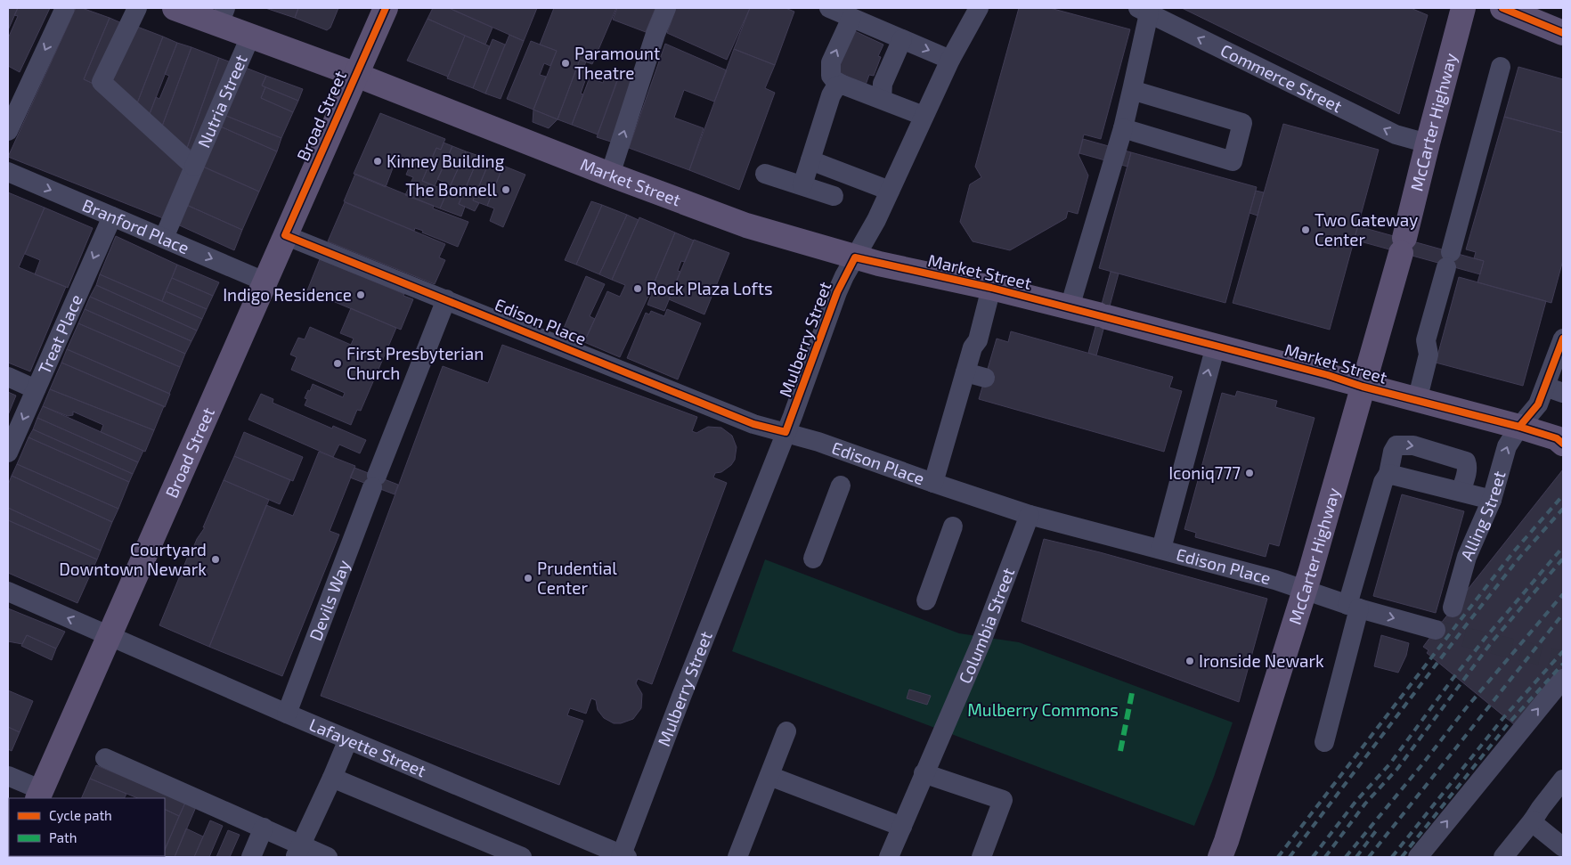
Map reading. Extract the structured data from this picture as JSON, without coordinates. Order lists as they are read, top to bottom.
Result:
{
  "streets": {
    "main road": ["Broad Street", "McCarter Highway", "Market Street"],
    "street": [
      "Commerce Street",
      "Nutria Street",
      "Branford Place",
      "Edison Place",
      "Treat Place",
      "Mulberry Street",
      "Alling Street",
      "Devils Way",
      "Columbia Street",
      "Lafayette Street"
    ]
  },
  "crossings": [
    ["Commerce Street", "McCarter Highway"],
    ["Nutria Street", "Market Street"],
    ["Nutria Street", "Branford Place"],
    ["Broad Street", "Market Street"],
    ["Broad Street", "Branford Place"],
    ["Broad Street", "Edison Place"],
    ["Broad Street", "Lafayette Street"],
    ["McCarter Highway", "Market Street"],
    ["McCarter Highway", "Edison Place"],
    ["Market Street", "Mulberry Street"],
    ["Market Street", "Alling Street"],
    ["Branford Place", "Treat Place"],
    ["Edison Place", "Mulberry Street"],
    ["Edison Place", "Devils Way"],
    ["Edison Place", "Columbia Street"],
    ["Mulberry Street", "Lafayette Street"],
    ["Devils Way", "Lafayette Street"]
  ],
  "one_way": ["Commerce Street", "Branford Place", "Treat Place"],
  "parks": ["Mulberry Commons"],
  "places": [
    "Paramount Theatre",
    "Kinney Building",
    "The Bonnell",
    "Two Gateway Center",
    "Rock Plaza Lofts",
    "Indigo Residence",
    "First Presbyterian Church",
    "Iconiq777",
    "Courtyard Downtown Newark",
    "Prudential Center",
    "Ironside Newark"
  ],
  "legend": ["Cycle path", "Path"]
}
